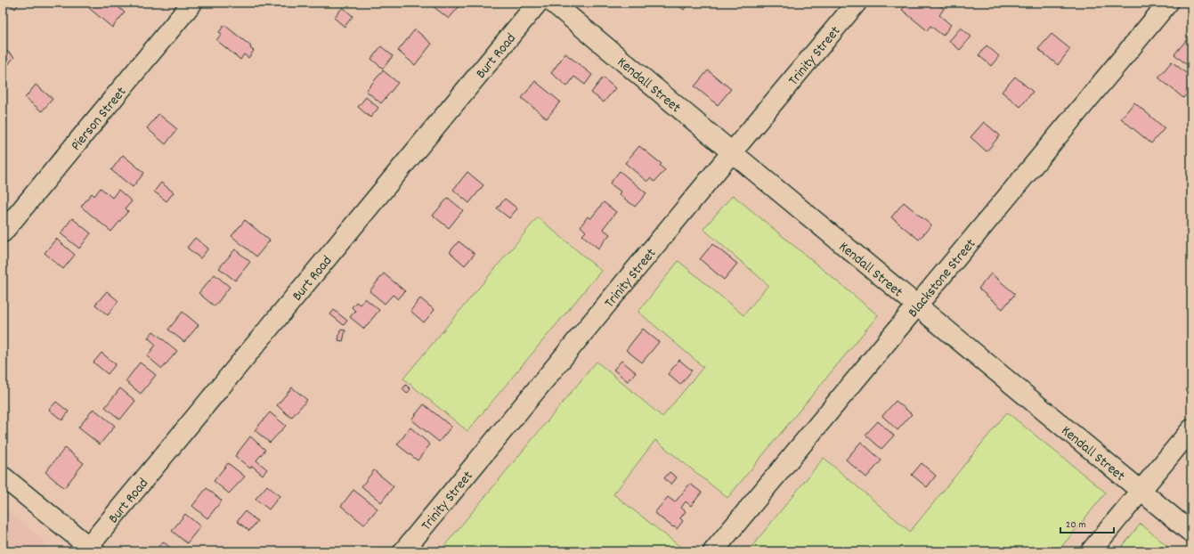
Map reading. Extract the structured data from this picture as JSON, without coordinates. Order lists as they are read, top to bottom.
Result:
{
  "streets": {
    "street": [
      "Burt Road",
      "Trinity Street",
      "Kendall Street",
      "Pierson Street",
      "Blackstone Street"
    ]
  },
  "crossings": [
    ["Trinity Street", "Kendall Street"],
    ["Kendall Street", "Blackstone Street"]
  ],
  "scale_bar": "20 m"
}
